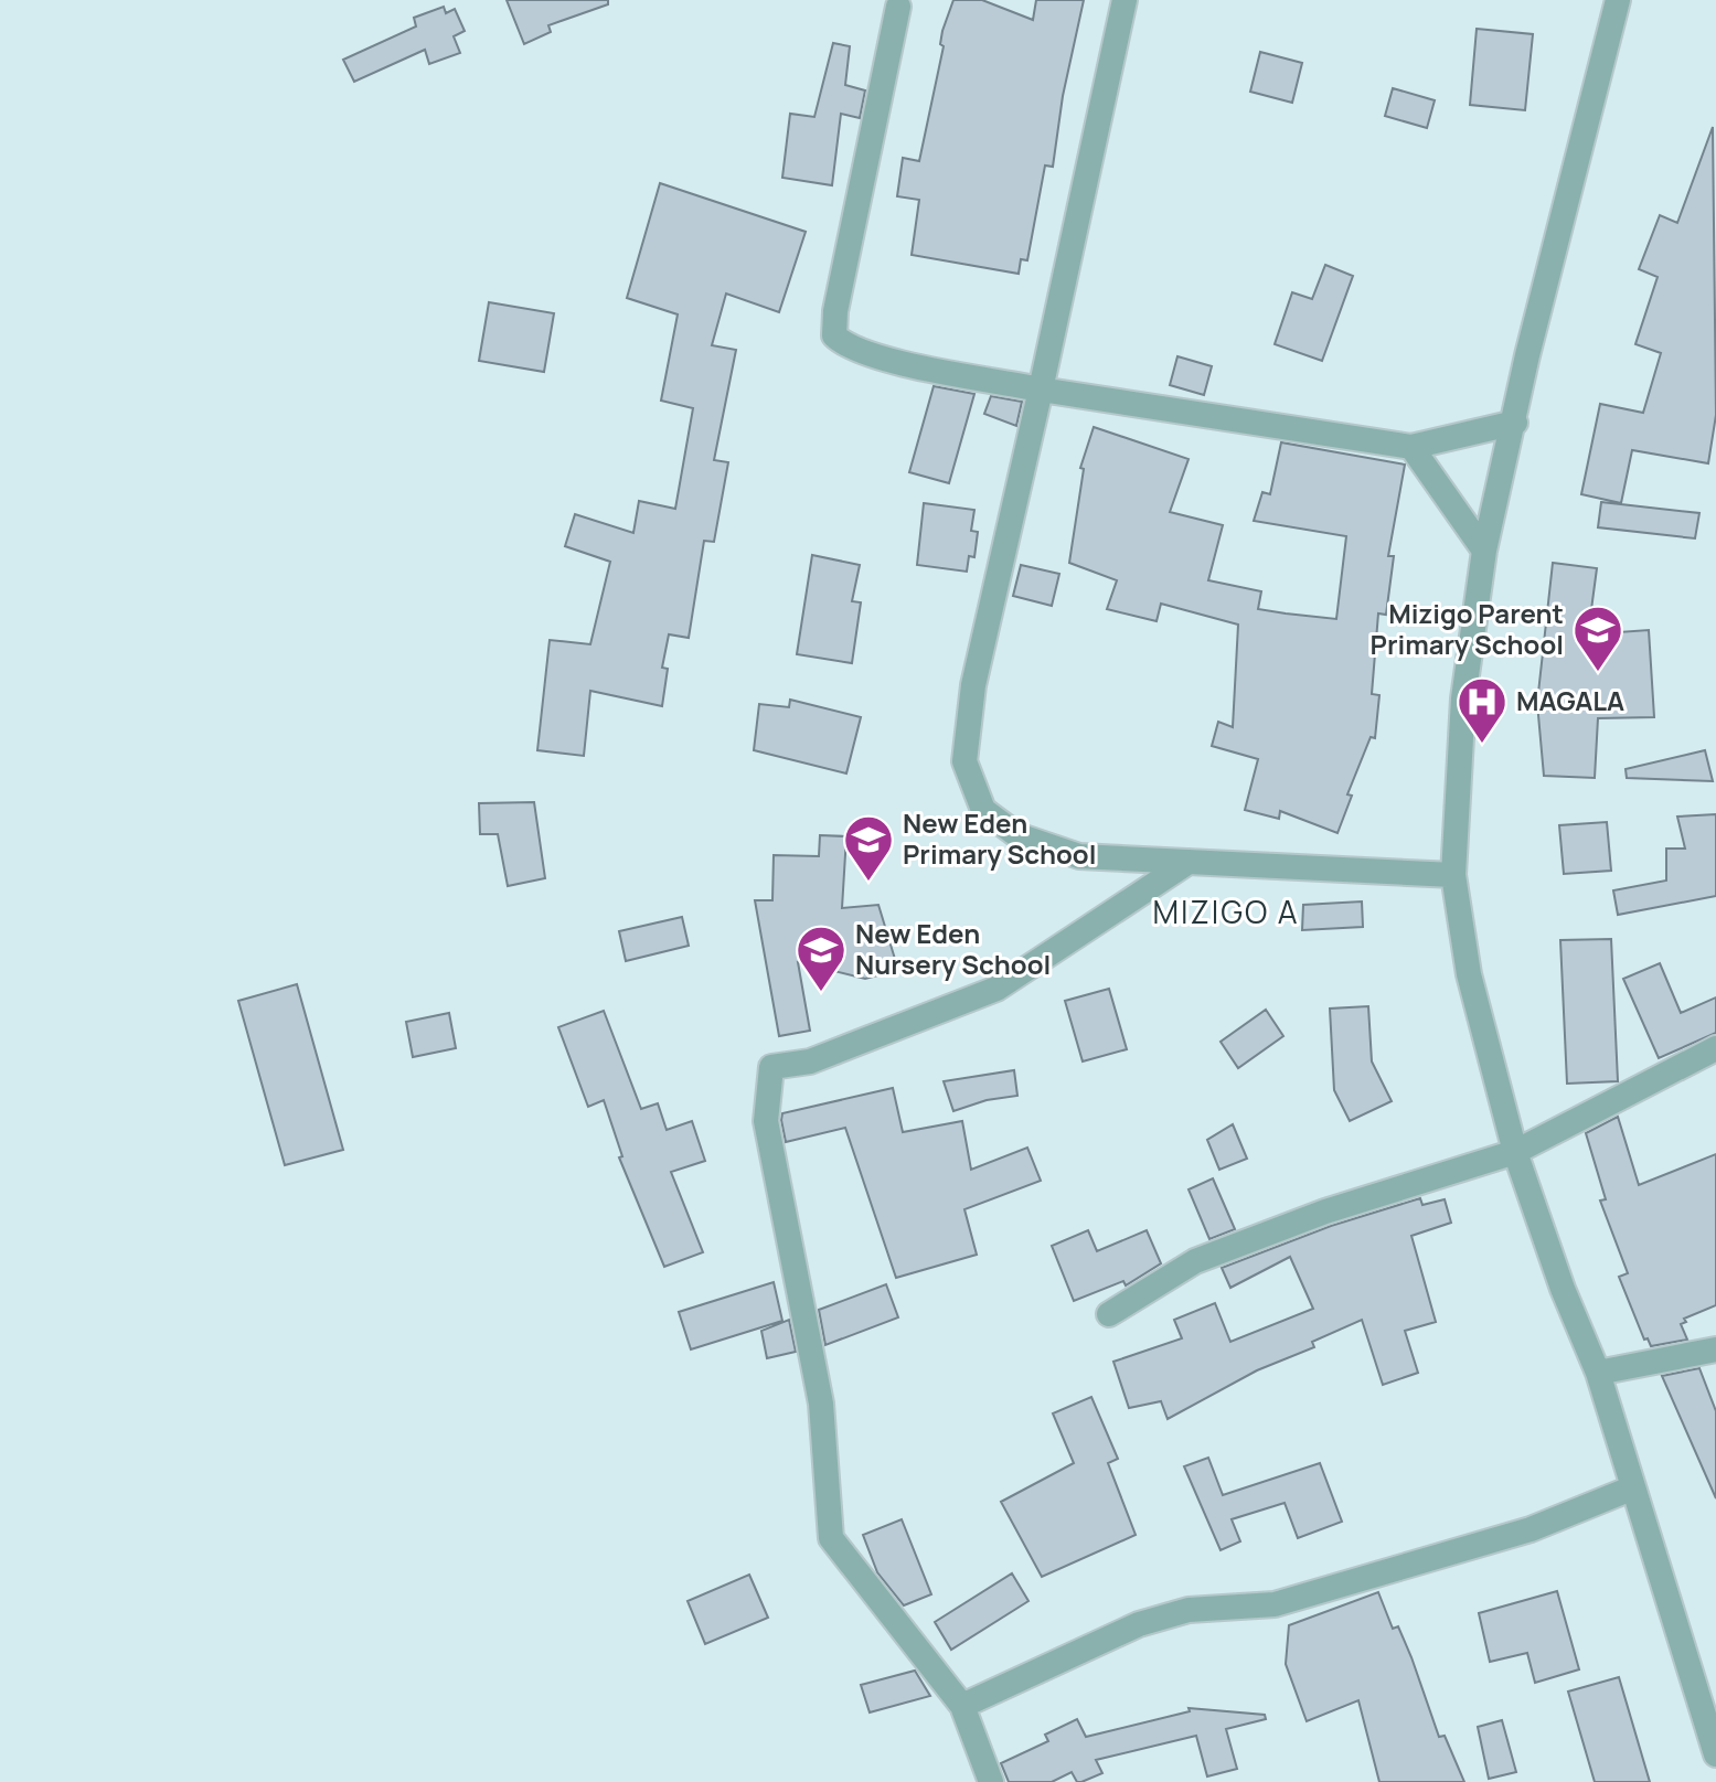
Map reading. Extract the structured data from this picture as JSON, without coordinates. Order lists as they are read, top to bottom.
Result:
{
  "districts": ["MIZIGO A"],
  "places": {
    "school or university": ["Mizigo Parent Primary School", "New Eden Primary School", "New Eden Nursery School"],
    "hospital": ["MAGALA"]
  }
}
